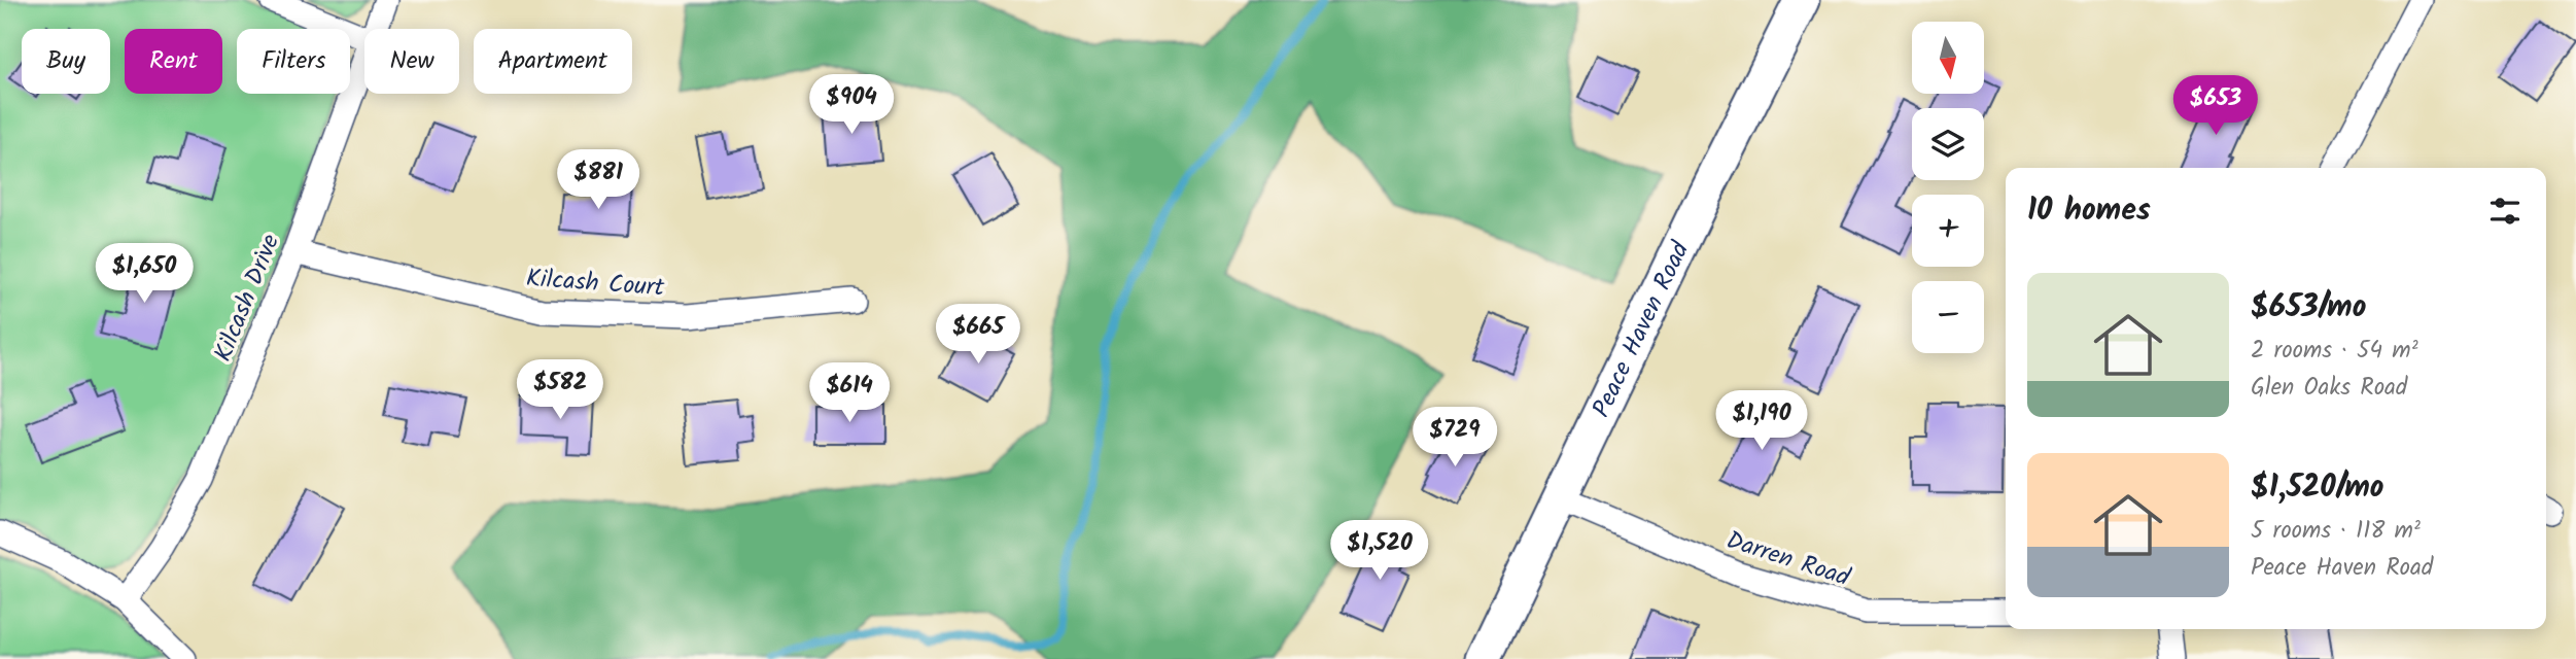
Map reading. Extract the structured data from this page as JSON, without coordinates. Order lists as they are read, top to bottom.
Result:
{
  "streets": {
    "main road": ["Peace Haven Road"],
    "street": ["Kilcash Court", "Kilcash Drive", "Darren Road"]
  },
  "crossings": [
    ["Kilcash Court", "Kilcash Drive"],
    ["Peace Haven Road", "Darren Road"]
  ],
  "north": "bottom",
  "page": {
    "map_buttons": ["+", "−"],
    "chip": [
      "Buy",
      "Rent",
      "Filters",
      "New",
      "Apartment"
    ],
    "price": [
      "$904",
      "$653",
      "$881",
      "$1,650",
      "$665",
      "$582",
      "$614",
      "$1,190",
      "$729",
      "$1,520"
    ],
    "heading": "10 homes",
    "list": [
      {
        "name": "$653/mo",
        "note": "2 rooms · 54 m² · Glen Oaks Road"
      },
      {
        "name": "$1,520/mo",
        "note": "5 rooms · 118 m² · Peace Haven Road"
      }
    ]
  }
}
